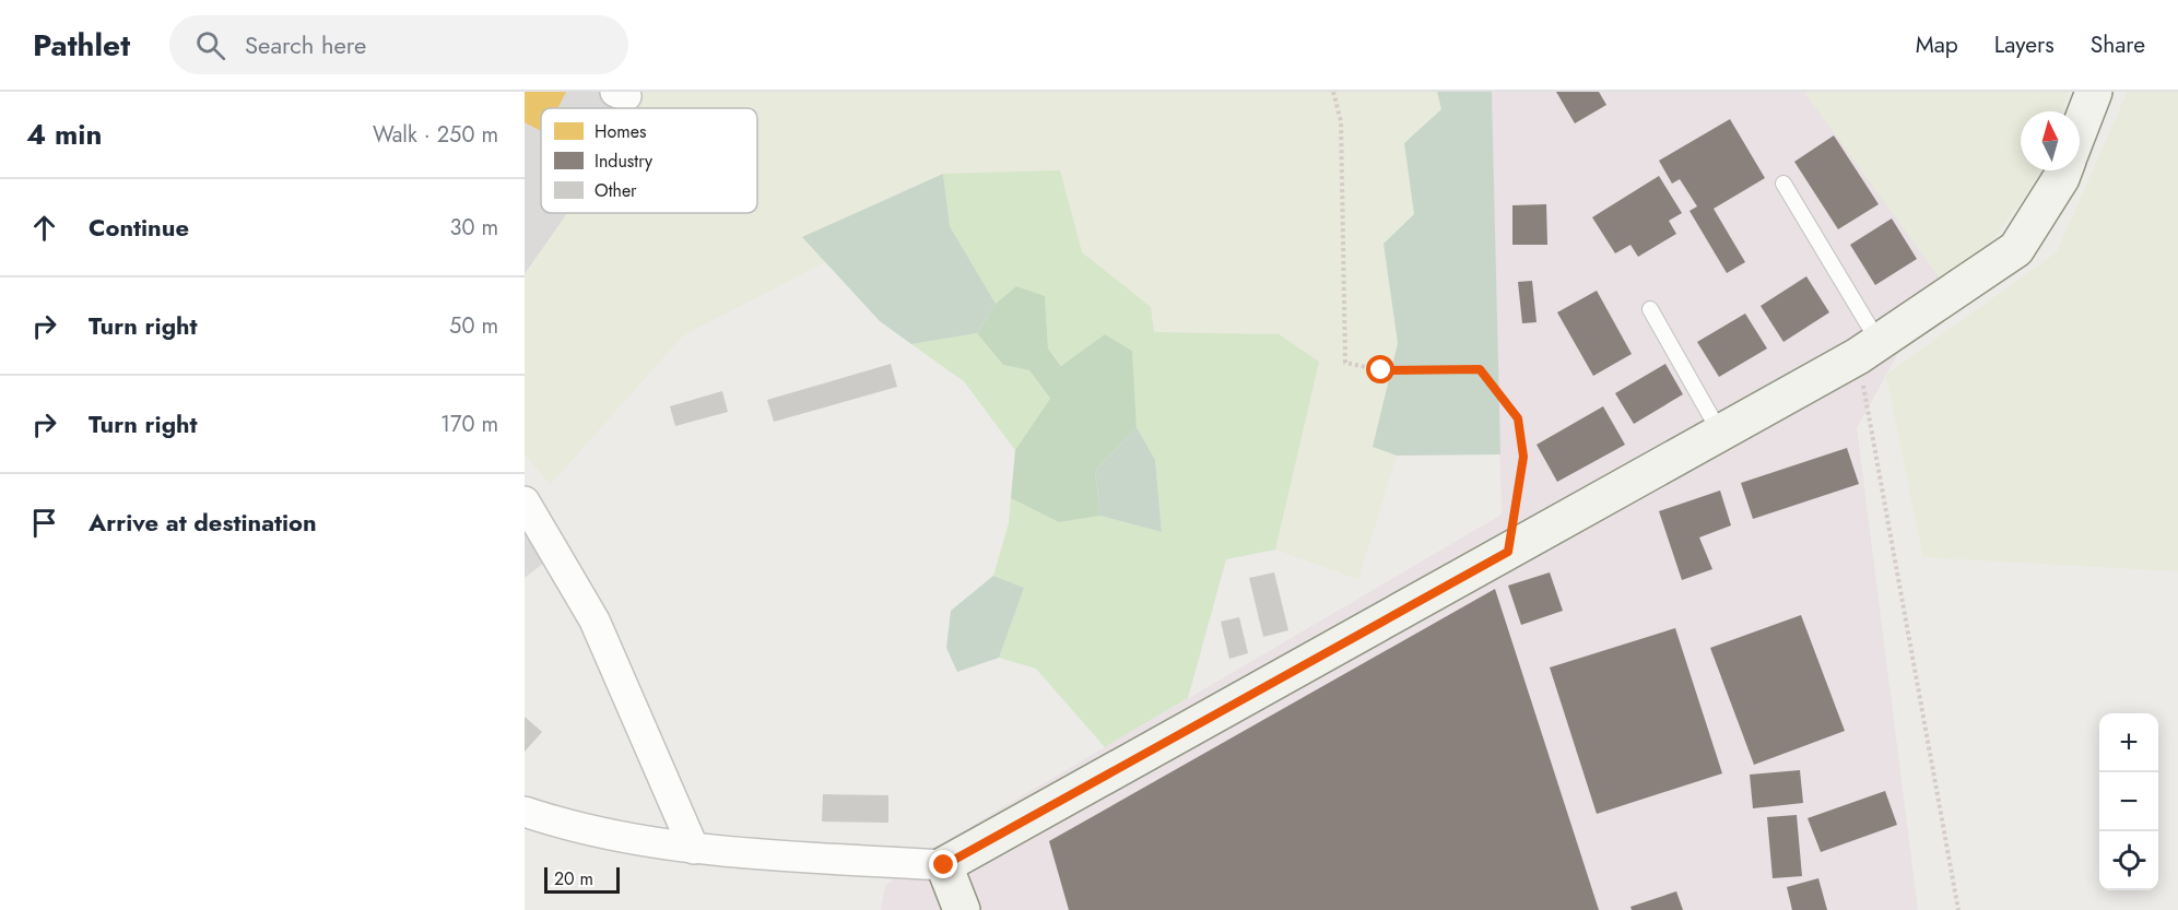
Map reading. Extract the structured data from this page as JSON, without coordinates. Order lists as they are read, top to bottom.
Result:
{
  "legend": ["Homes", "Industry", "Other"],
  "scale_bar": "20 m",
  "north": "top",
  "page": {
    "header": "Pathlet",
    "search": "Search here",
    "nav": ["Map", "Layers", "Share"],
    "heading": ["4 min", "Walk · 250 m"],
    "list": [
      ["Continue", "30 m"],
      ["Turn right", "50 m"],
      ["Turn right", "170 m"],
      "Arrive at destination"
    ],
    "map_buttons": ["+", "−"],
    "scale": "20 m"
  }
}
